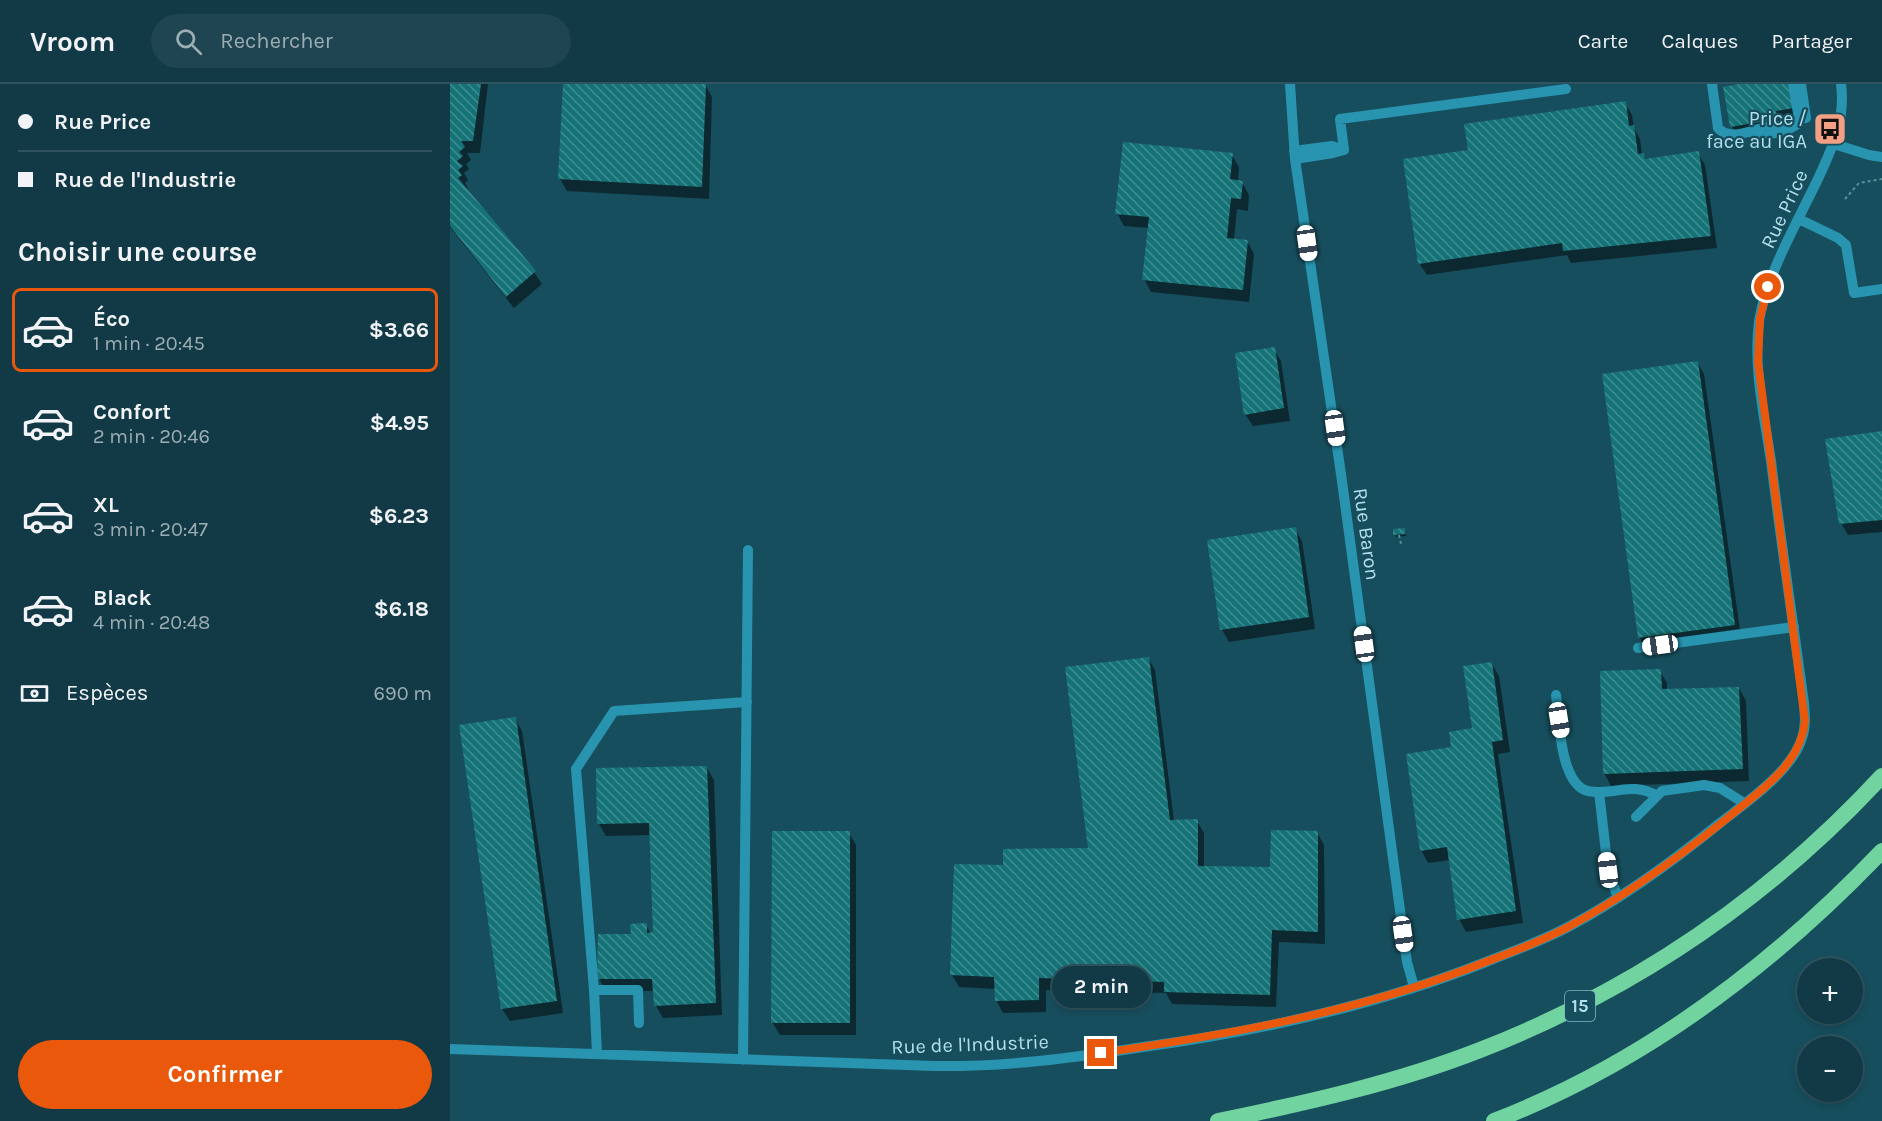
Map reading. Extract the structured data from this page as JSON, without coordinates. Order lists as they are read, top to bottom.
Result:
{
  "streets": {
    "highway": ["15"],
    "street": ["Rue Price", "Rue Baron", "Rue de l'Industrie"]
  },
  "crossings": [
    ["Rue Price", "Rue de l'Industrie"],
    ["Rue Baron", "Rue de l'Industrie"]
  ],
  "places": {
    "bus stop": ["Price / face au IGA"]
  },
  "page": {
    "header": "Vroom",
    "search": "Rechercher",
    "nav": ["Carte", "Calques", "Partager"],
    "banner": ["Rue Price", "Rue de l'Industrie"],
    "heading": "Choisir une course",
    "list": [
      {
        "name": "Éco",
        "note": "1 min · 20:45",
        "value": "$3.66"
      },
      {
        "name": "Confort",
        "note": "2 min · 20:46",
        "value": "$4.95"
      },
      {
        "name": "XL",
        "note": "3 min · 20:47",
        "value": "$6.23"
      },
      {
        "name": "Black",
        "note": "4 min · 20:48",
        "value": "$6.18"
      }
    ],
    "pay": ["Espèces", "690 m"],
    "map_buttons": ["+", "−"],
    "bubble": "2 min",
    "buttons": "Confirmer"
  }
}
